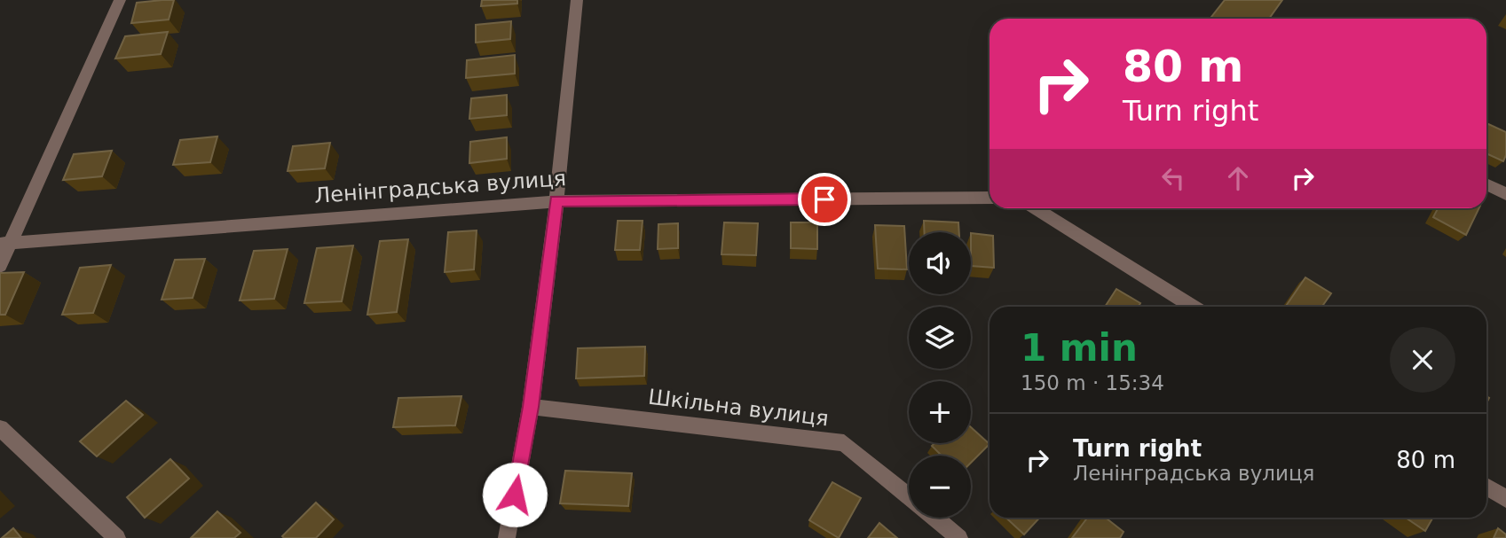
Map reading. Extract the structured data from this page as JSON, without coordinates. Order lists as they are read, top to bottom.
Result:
{
  "streets": {
    "street": ["Ленінградська вулиця", "Шкільна вулиця"]
  },
  "page": {
    "turn": ["80 m", "Turn right"],
    "map_buttons": ["+", "−"],
    "heading": ["1 min", "150 m · 15:34"],
    "list": [
      {
        "name": "Turn right",
        "note": "Ленінградська вулиця",
        "value": "80 m"
      }
    ]
  }
}
